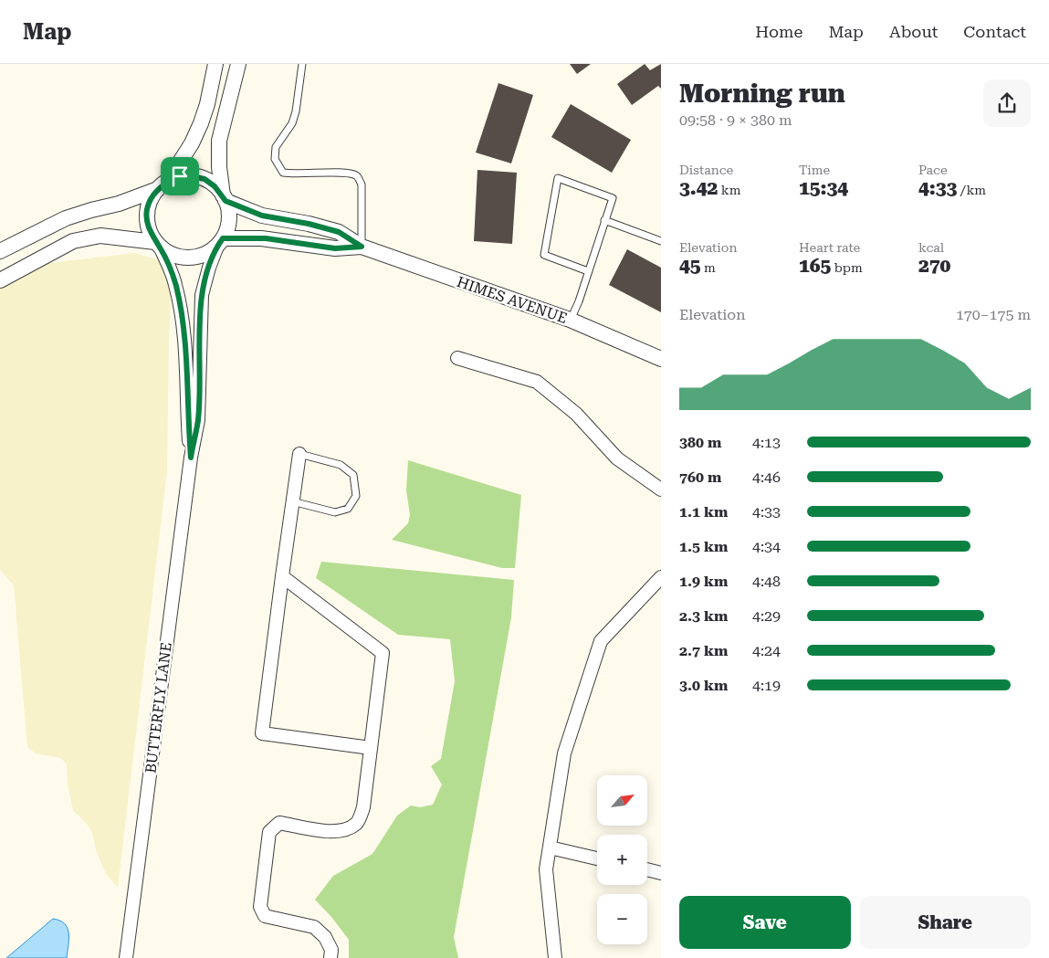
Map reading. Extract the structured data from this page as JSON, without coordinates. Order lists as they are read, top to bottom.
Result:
{
  "streets": {
    "street": ["HIMES AVENUE", "BUTTERFLY LANE"]
  },
  "crossings": [
    ["HIMES AVENUE", "BUTTERFLY LANE"]
  ],
  "north": "top right",
  "page": {
    "header": "Map",
    "nav": [
      "Home",
      "Map",
      "About",
      "Contact"
    ],
    "heading": ["Morning run", "09:58 · 9 × 380 m"],
    "stats": [
      ["Distance", "3.42 km"],
      ["Time", "15:34"],
      ["Pace", "4:33 /km"],
      ["Elevation", "45 m"],
      ["Heart rate", "165 bpm"],
      ["kcal", "270"]
    ],
    "chart": ["Elevation", "170–175 m"],
    "list": [
      {
        "name": "380 m",
        "note": "4:13"
      },
      {
        "name": "760 m",
        "note": "4:46"
      },
      {
        "name": "1.1 km",
        "note": "4:33"
      },
      {
        "name": "1.5 km",
        "note": "4:34"
      },
      {
        "name": "1.9 km",
        "note": "4:48"
      },
      {
        "name": "2.3 km",
        "note": "4:29"
      },
      {
        "name": "2.7 km",
        "note": "4:24"
      },
      {
        "name": "3.0 km",
        "note": "4:19"
      }
    ],
    "map_buttons": ["+", "−"],
    "buttons": ["Save", "Share"]
  }
}
